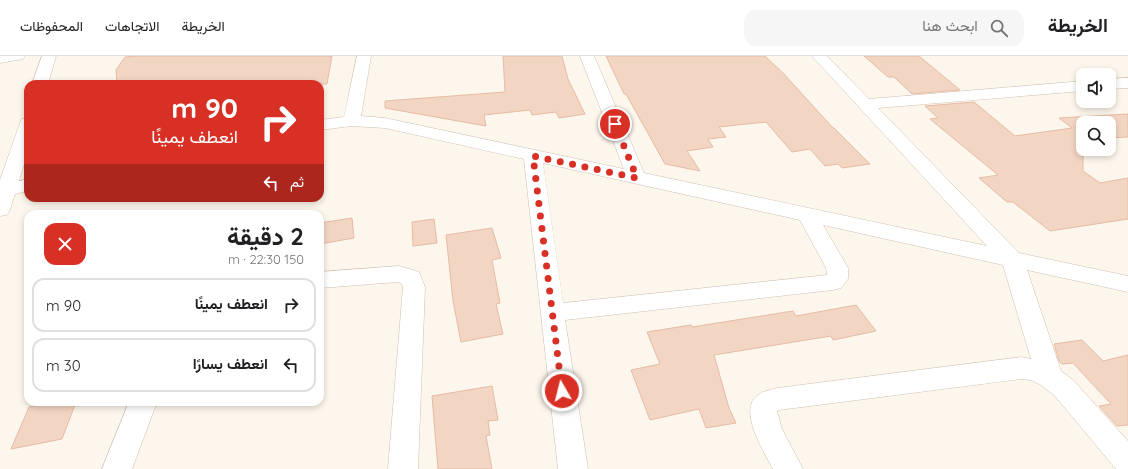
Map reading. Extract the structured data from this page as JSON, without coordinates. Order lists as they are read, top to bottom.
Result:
{
  "page": {
    "header": "الخريطة",
    "search": "ابحث هنا",
    "nav": ["الخريطة", "الاتجاهات", "المحفوظات"],
    "turn": ["90 m", "انعطف يمينًا"],
    "then": "ثم",
    "heading": ["2 دقيقة", "150 m · 22:30"],
    "list": [
      {
        "name": "انعطف يمينًا",
        "value": "90 m"
      },
      {
        "name": "انعطف يسارًا",
        "value": "30 m"
      }
    ]
  }
}
